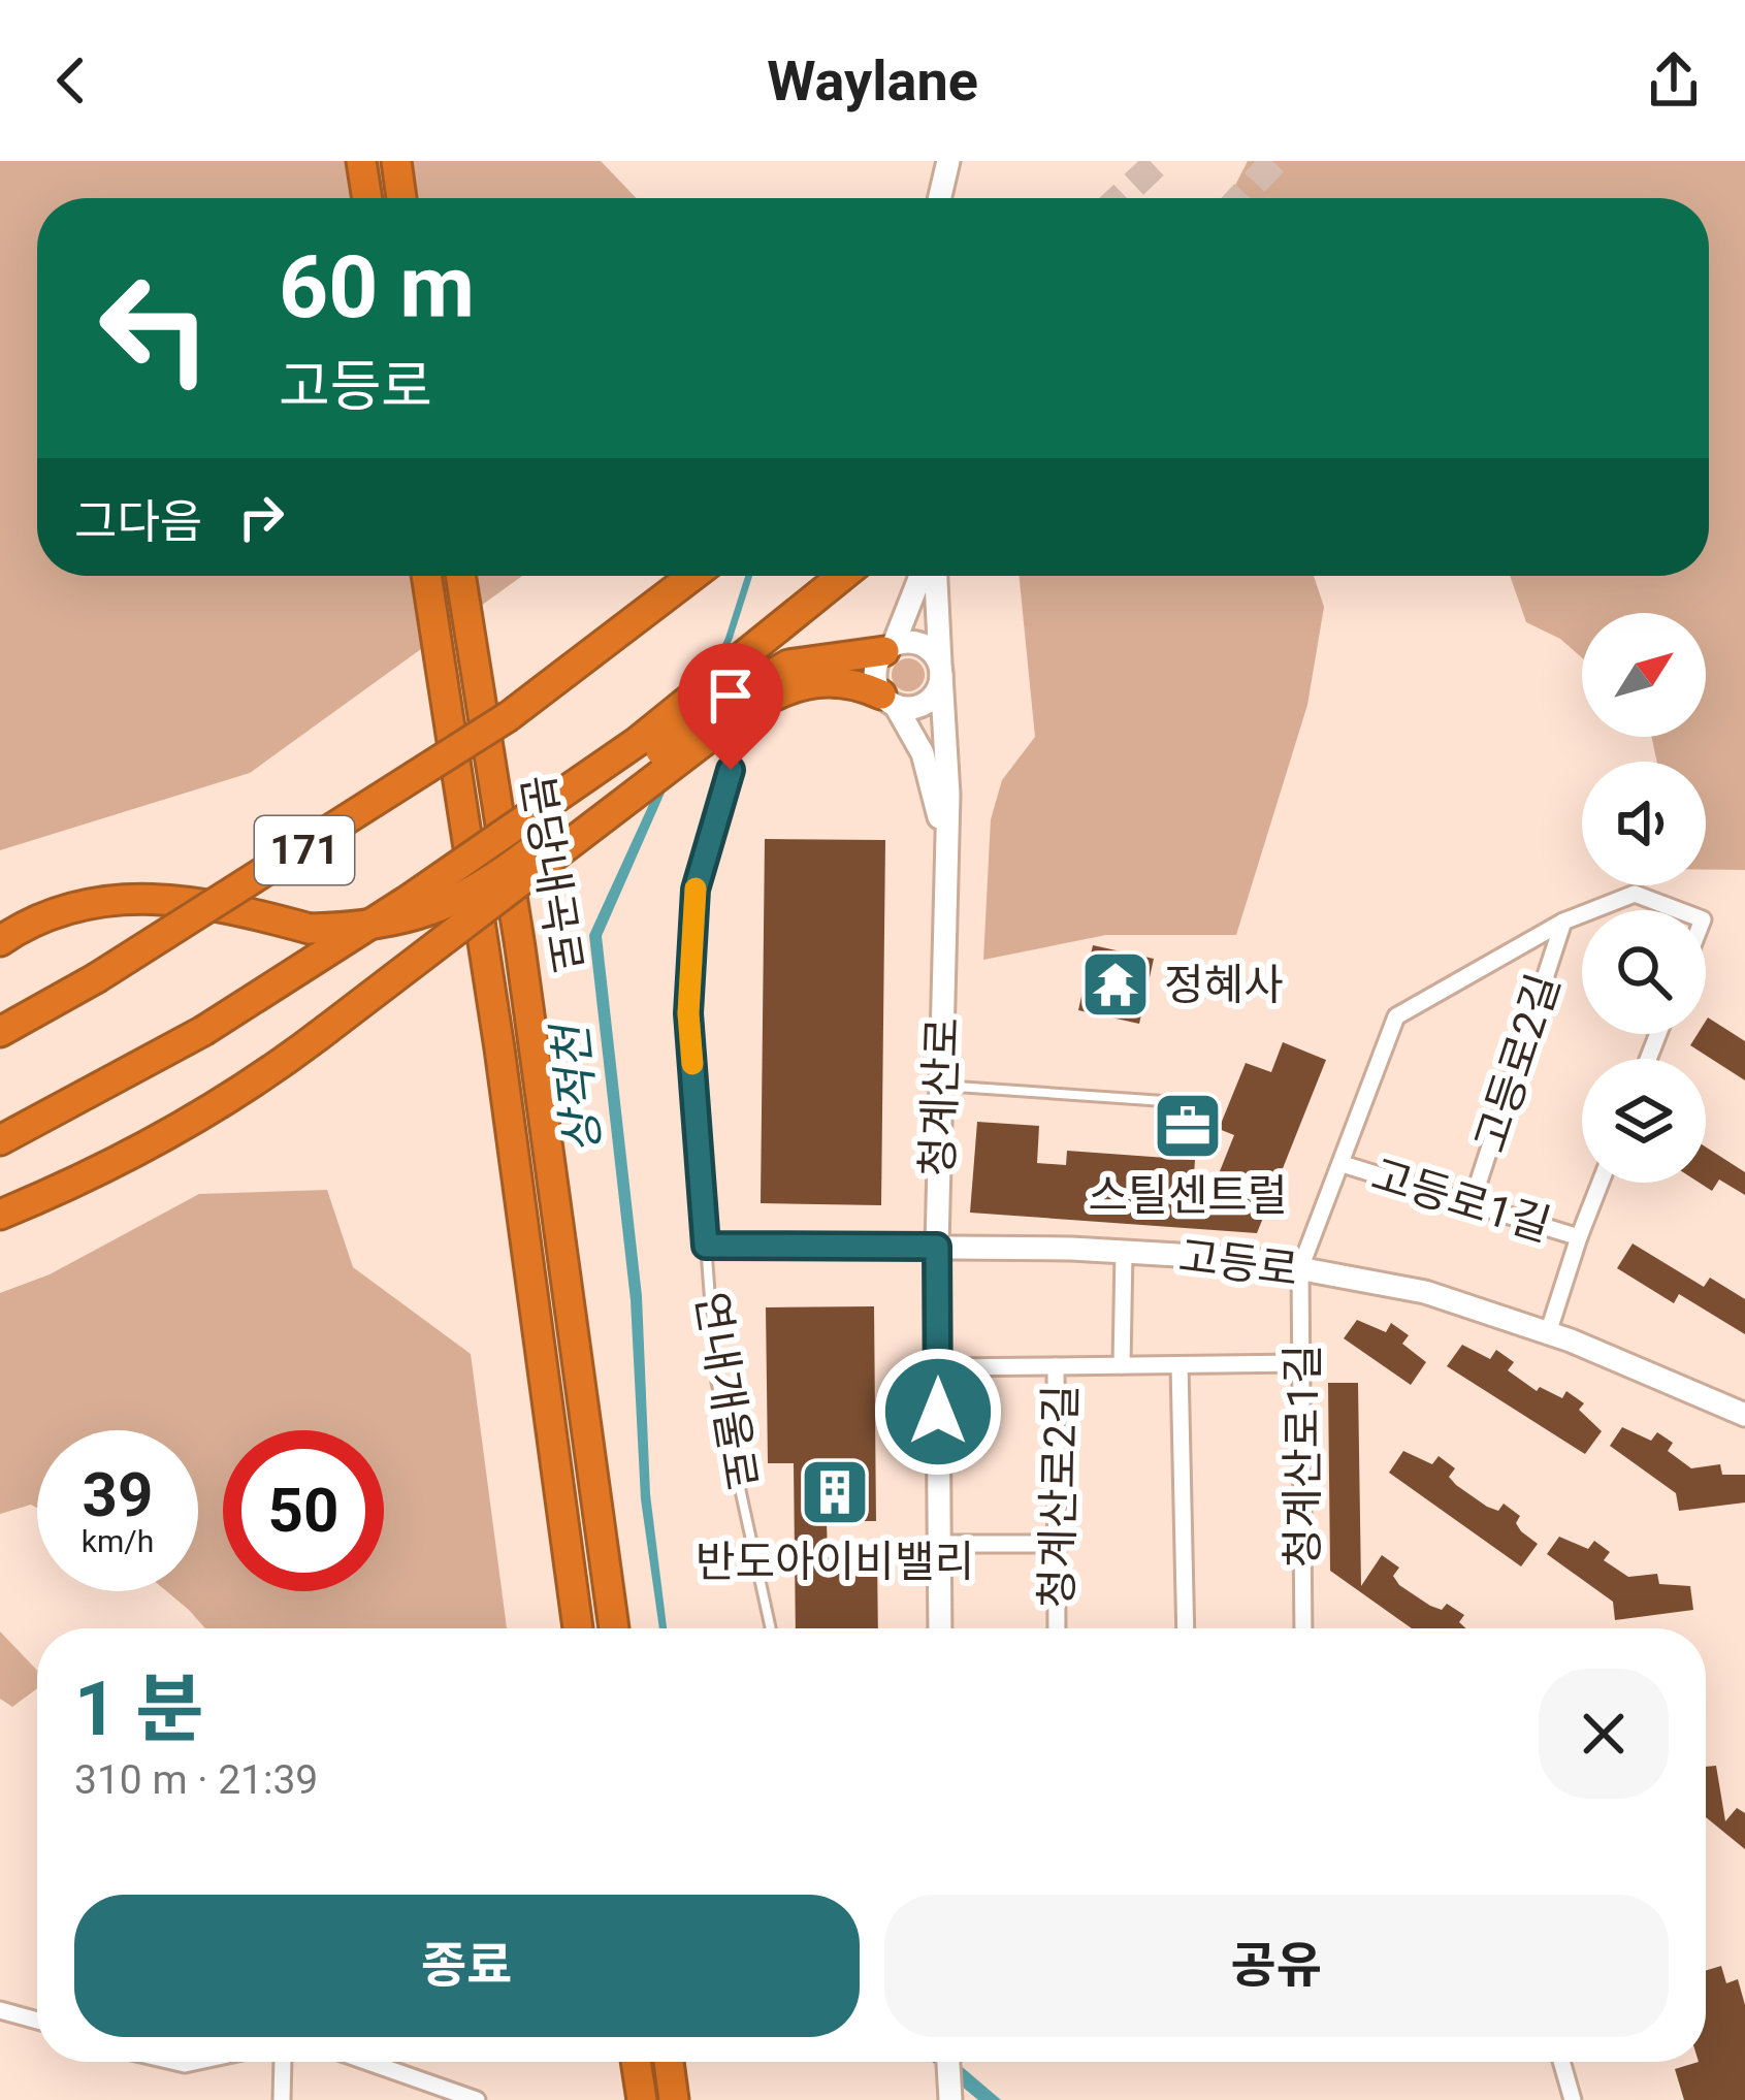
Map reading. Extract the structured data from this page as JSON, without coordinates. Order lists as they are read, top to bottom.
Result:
{
  "streets": {
    "highway": ["171", "분당내곡로"],
    "main road": ["청계산로", "고등로"],
    "street": [
      "고등로2길",
      "고등로1길",
      "청계산로1길",
      "청계산로2길"
    ],
    "lane": ["연내개울로"]
  },
  "crossings": [
    ["고등로2길", "고등로1길"],
    ["청계산로", "고등로"],
    ["고등로1길", "고등로"],
    ["고등로1길", "청계산로1길"],
    ["고등로", "연내개울로"],
    ["고등로", "청계산로1길"],
    ["청계산로1길", "청계산로2길"]
  ],
  "water": ["상적천"],
  "places": {
    "temple": ["정혜사"],
    "office": ["스틸센트럴"],
    "building": ["반도아이비밸리"]
  },
  "north": "top right",
  "page": {
    "header": "Waylane",
    "turn": ["60 m", "고등로"],
    "then": "그다음",
    "speed": "39 km/h",
    "limit": "50",
    "heading": ["1 분", "310 m · 21:39"],
    "buttons": ["종료", "공유"]
  }
}
